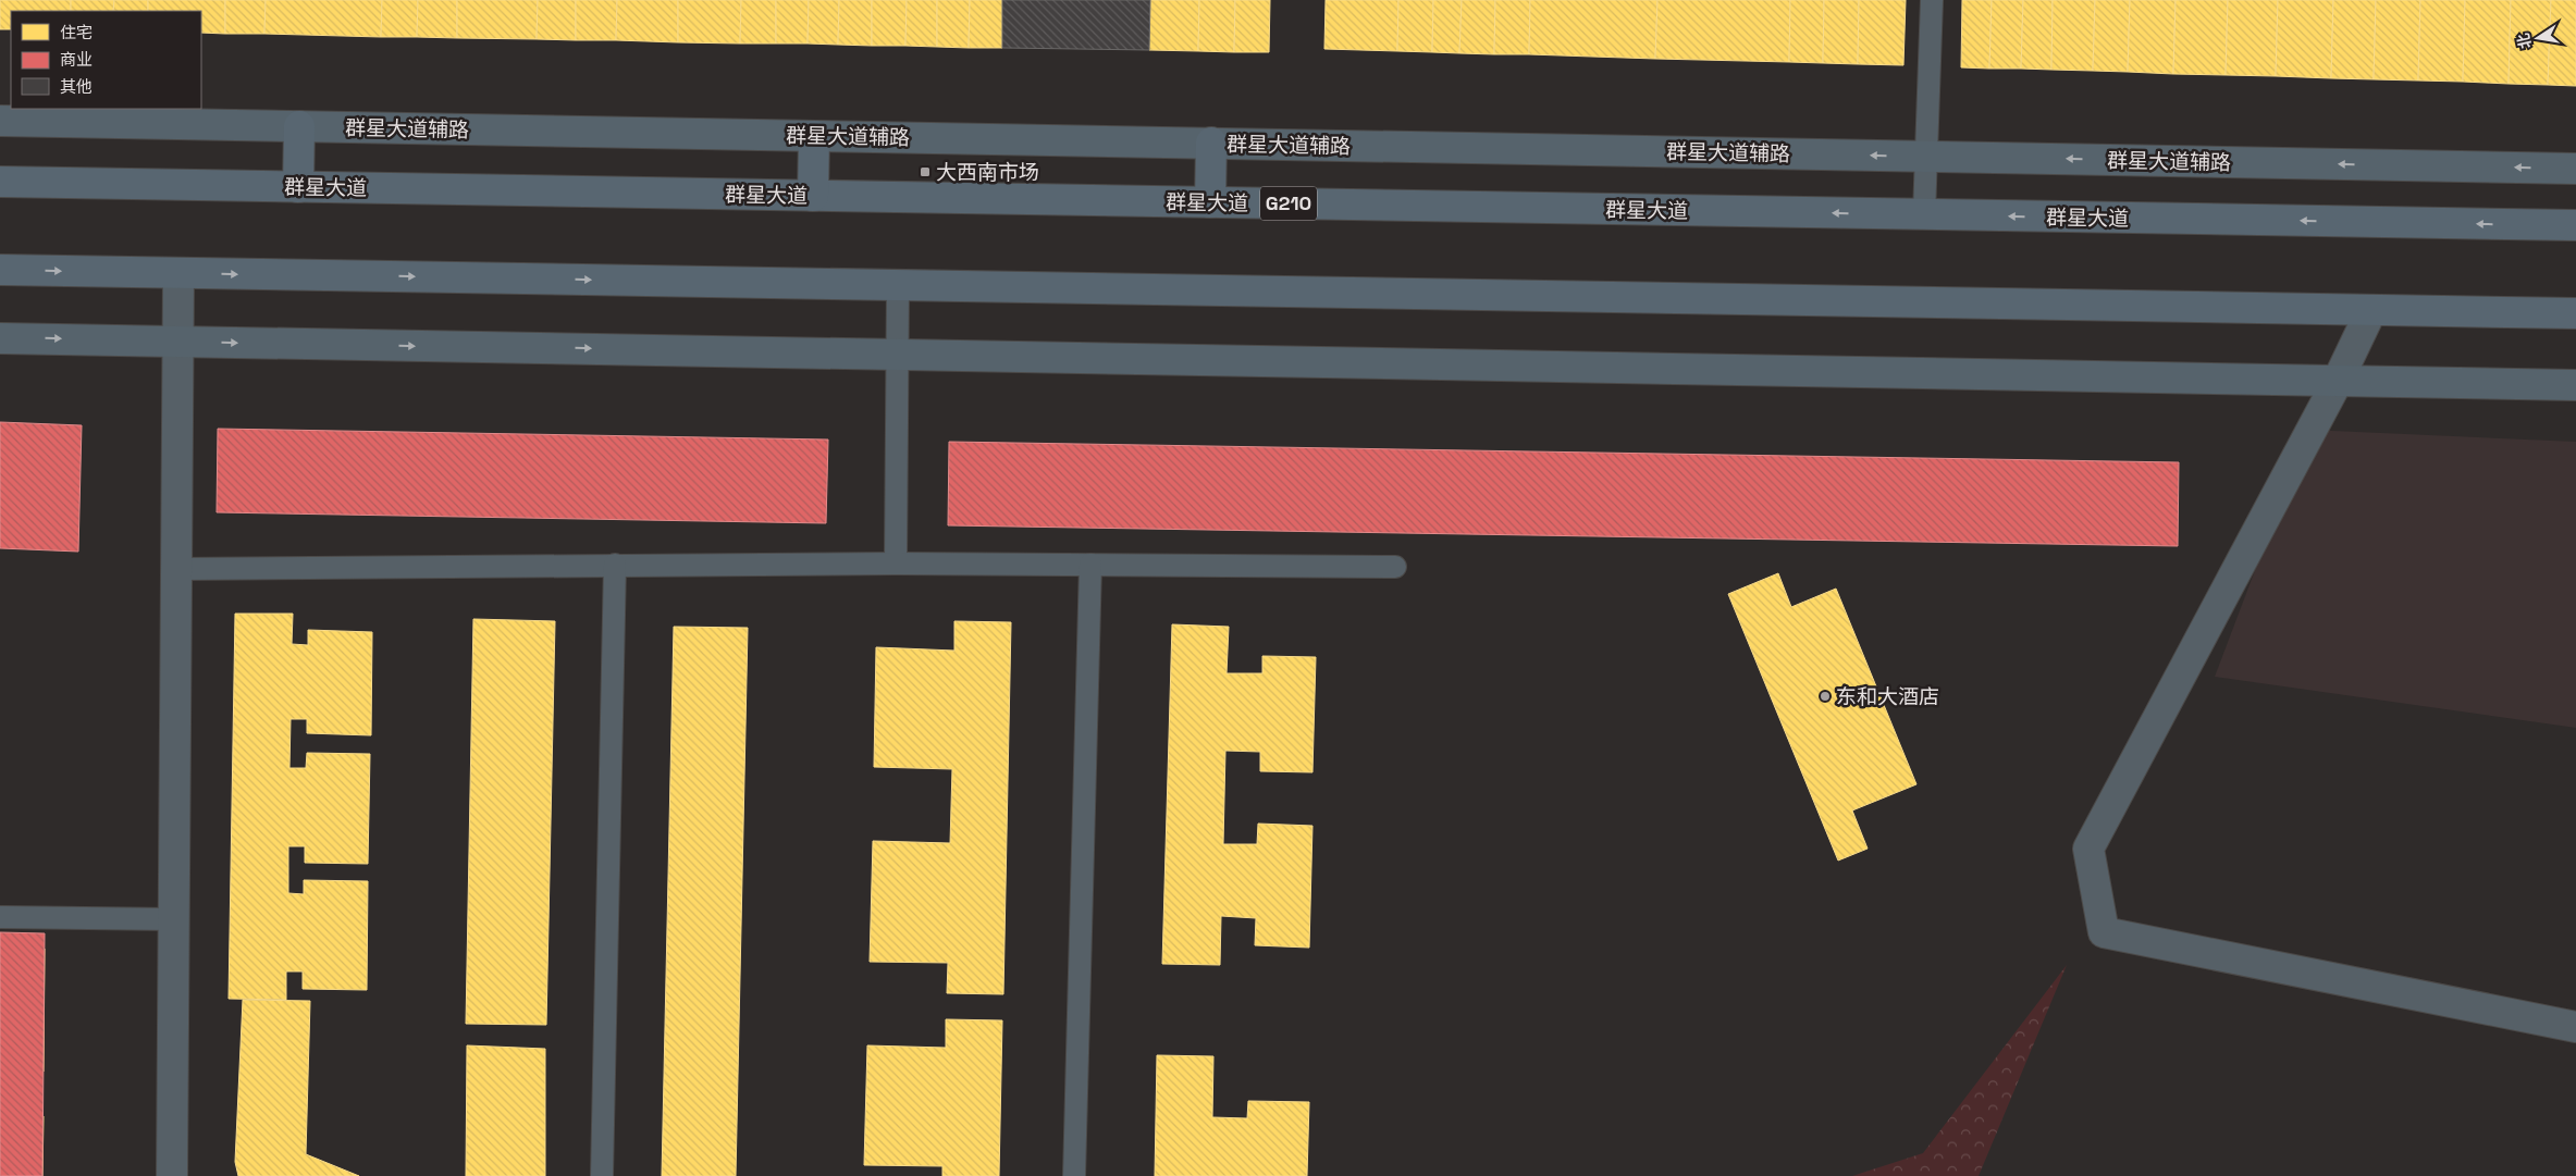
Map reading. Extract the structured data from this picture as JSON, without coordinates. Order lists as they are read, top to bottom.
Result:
{
  "streets": {
    "highway": ["群星大道", "G210"],
    "street": ["群星大道辅路"]
  },
  "places": {
    "transit": ["大西南市场"],
    "other": ["东和大酒店"]
  },
  "legend": ["住宅", "商业", "其他"],
  "north": "left"
}
